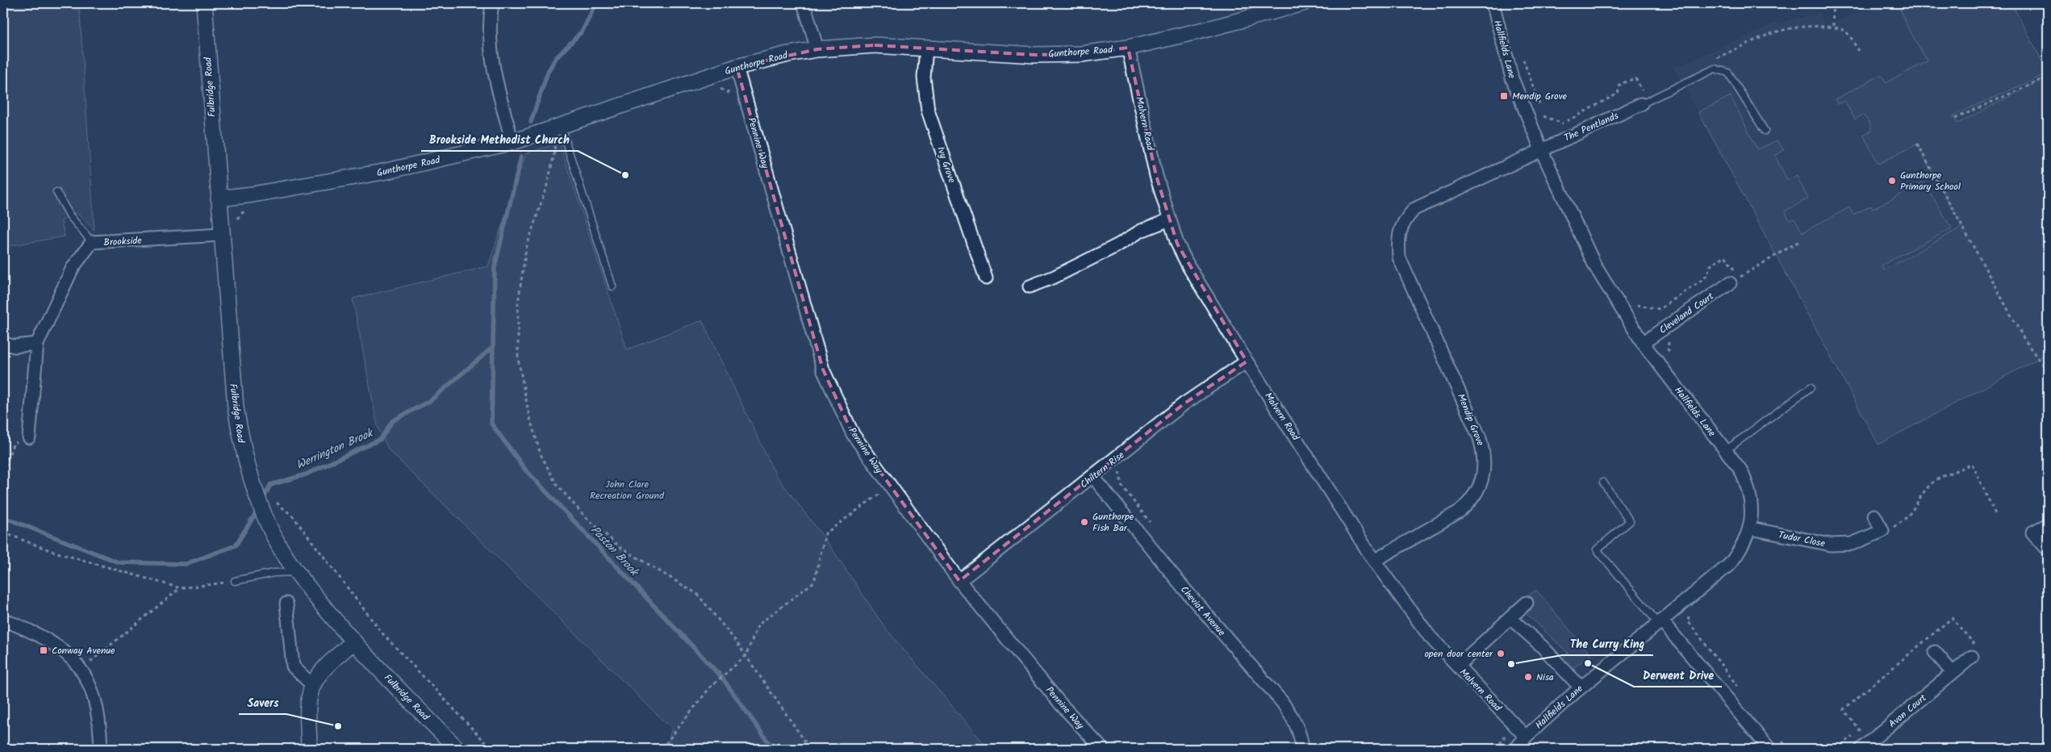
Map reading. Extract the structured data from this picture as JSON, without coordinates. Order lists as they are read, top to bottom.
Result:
{
  "streets": {
    "street": [
      "Hallfields Lane",
      "Gunthorpe Road",
      "Fulbridge Road",
      "Malvern Road",
      "The Pentlands",
      "Pennine Way",
      "Ivy Grove",
      "Brookside",
      "Cleveland Court",
      "Mendip Grove",
      "Chiltern Rise",
      "Tudor Close",
      "Cheviot Avenue",
      "Avon Court"
    ]
  },
  "crossings": [
    ["Hallfields Lane", "Malvern Road"],
    ["Hallfields Lane", "The Pentlands"],
    ["Hallfields Lane", "Cleveland Court"],
    ["Hallfields Lane", "Mendip Grove"],
    ["Hallfields Lane", "Tudor Close"],
    ["Gunthorpe Road", "Fulbridge Road"],
    ["Gunthorpe Road", "Malvern Road"],
    ["Gunthorpe Road", "Pennine Way"],
    ["Gunthorpe Road", "Ivy Grove"],
    ["Fulbridge Road", "Brookside"],
    ["Malvern Road", "Mendip Grove"],
    ["Malvern Road", "Chiltern Rise"],
    ["The Pentlands", "Mendip Grove"],
    ["Pennine Way", "Chiltern Rise"],
    ["Chiltern Rise", "Cheviot Avenue"]
  ],
  "water": ["Werrington Brook", "Paston Brook"],
  "parks": ["John Clare Recreation Ground"],
  "places": {
    "transit": ["Mendip Grove", "Conway Avenue"],
    "other": [
      "Brookside Methodist Church",
      "Gunthorpe Primary School",
      "Gunthorpe Fish Bar",
      "open door center",
      "Derwent Drive",
      "The Curry King",
      "Nisa",
      "Savers"
    ]
  }
}
